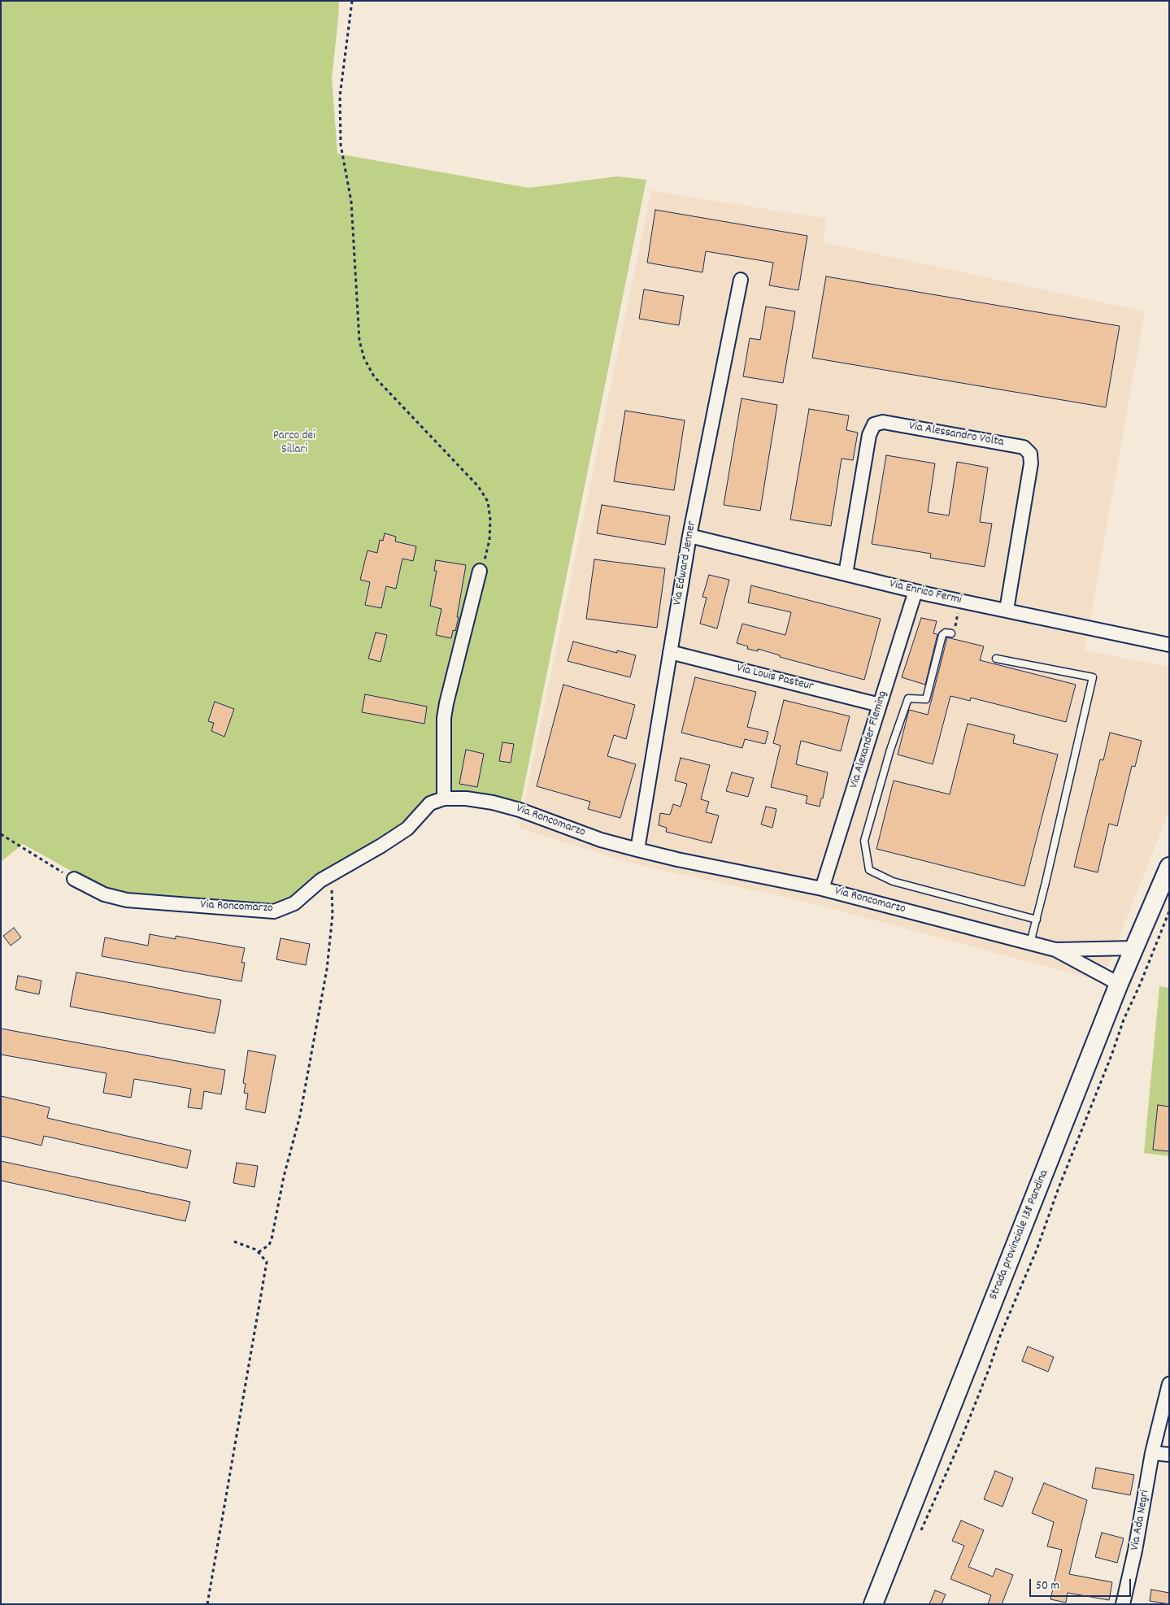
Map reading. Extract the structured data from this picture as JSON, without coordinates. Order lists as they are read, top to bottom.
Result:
{
  "streets": {
    "street": [
      "Via Alessandro Volta",
      "Via Edward Jenner",
      "Via Enrico Fermi",
      "Via Louis Pasteur",
      "Via Alexander Fleming",
      "Via Roncomarzo",
      "Strada provinciale 138 Pandina",
      "Via Ada Negri"
    ]
  },
  "crossings": [
    ["Via Alessandro Volta", "Via Enrico Fermi"],
    ["Via Edward Jenner", "Via Enrico Fermi"],
    ["Via Edward Jenner", "Via Louis Pasteur"],
    ["Via Edward Jenner", "Via Roncomarzo"],
    ["Via Enrico Fermi", "Via Alexander Fleming"],
    ["Via Louis Pasteur", "Via Alexander Fleming"],
    ["Via Alexander Fleming", "Via Roncomarzo"],
    ["Via Roncomarzo", "Strada provinciale 138 Pandina"]
  ],
  "parks": ["Parco dei Sillari"],
  "scale_bar": "50 m"
}
